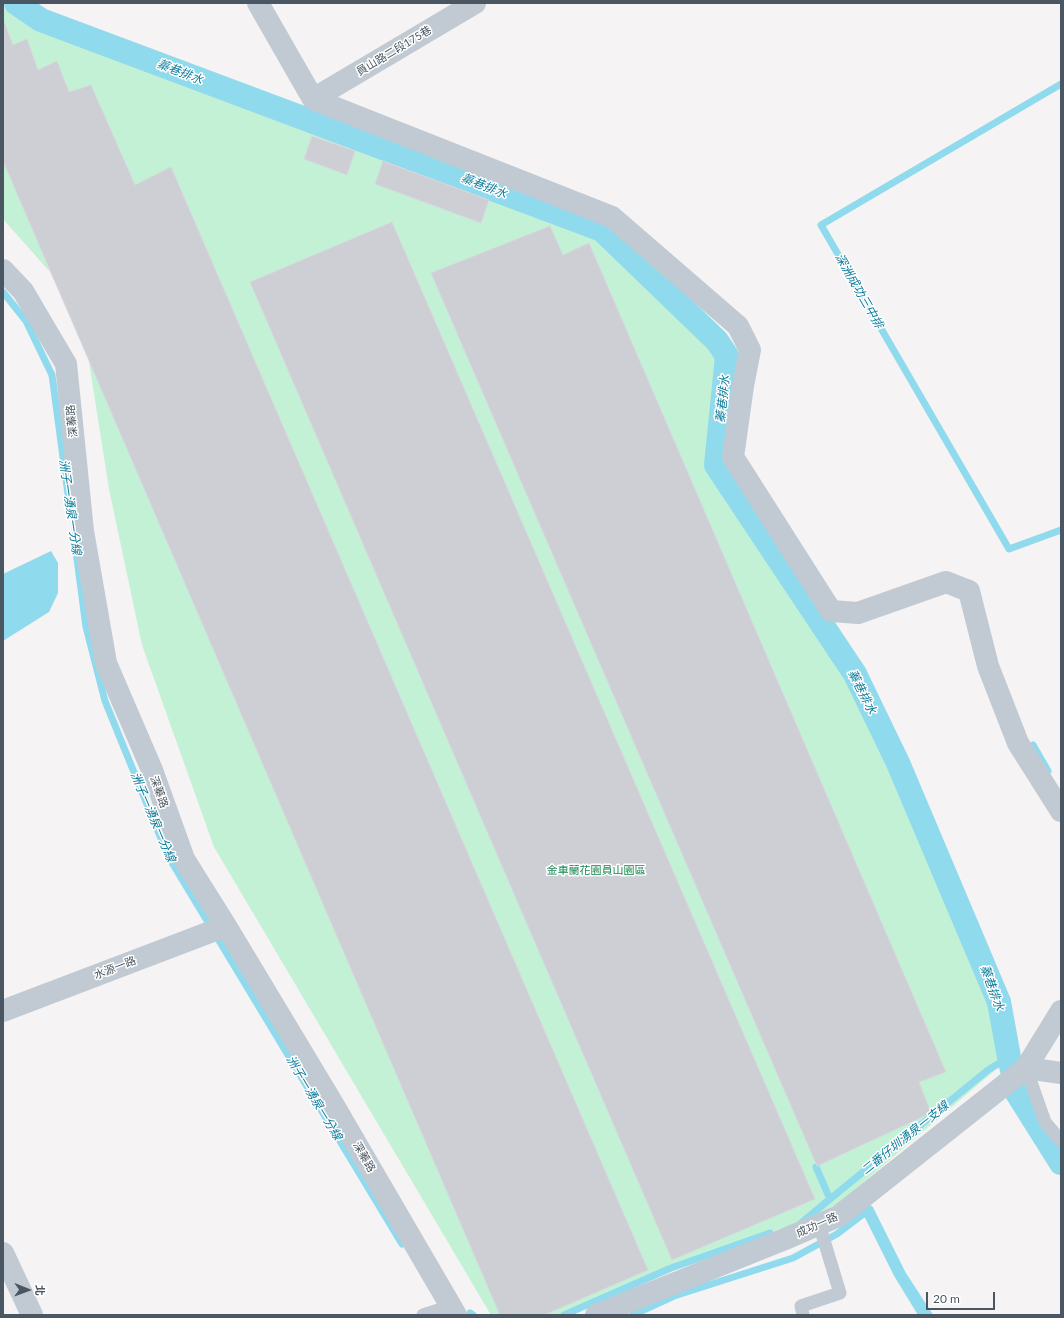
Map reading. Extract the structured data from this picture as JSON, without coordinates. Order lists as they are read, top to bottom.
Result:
{
  "streets": {
    "street": [
      "員山路二段175巷",
      "深蓁路",
      "水源一路",
      "成功一路"
    ]
  },
  "crossings": [
    ["深蓁路", "水源一路"]
  ],
  "water": [
    "蓁巷排水",
    "深洲成功三中排",
    "洲子一湧泉一分線",
    "二番仔圳湧泉一支線"
  ],
  "parks": ["金車蘭花園員山園區"],
  "scale_bar": "20 m",
  "north": "right"
}
